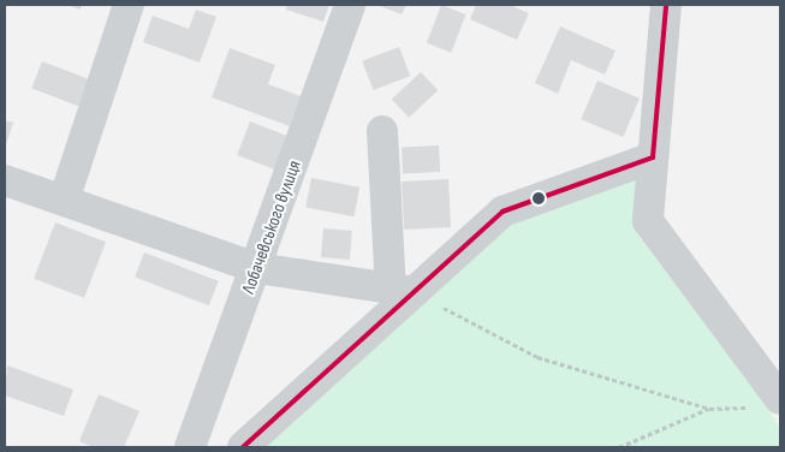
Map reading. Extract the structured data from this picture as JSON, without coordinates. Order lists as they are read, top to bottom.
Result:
{
  "streets": {
    "street": ["Лобачевського вулиця"]
  }
}
